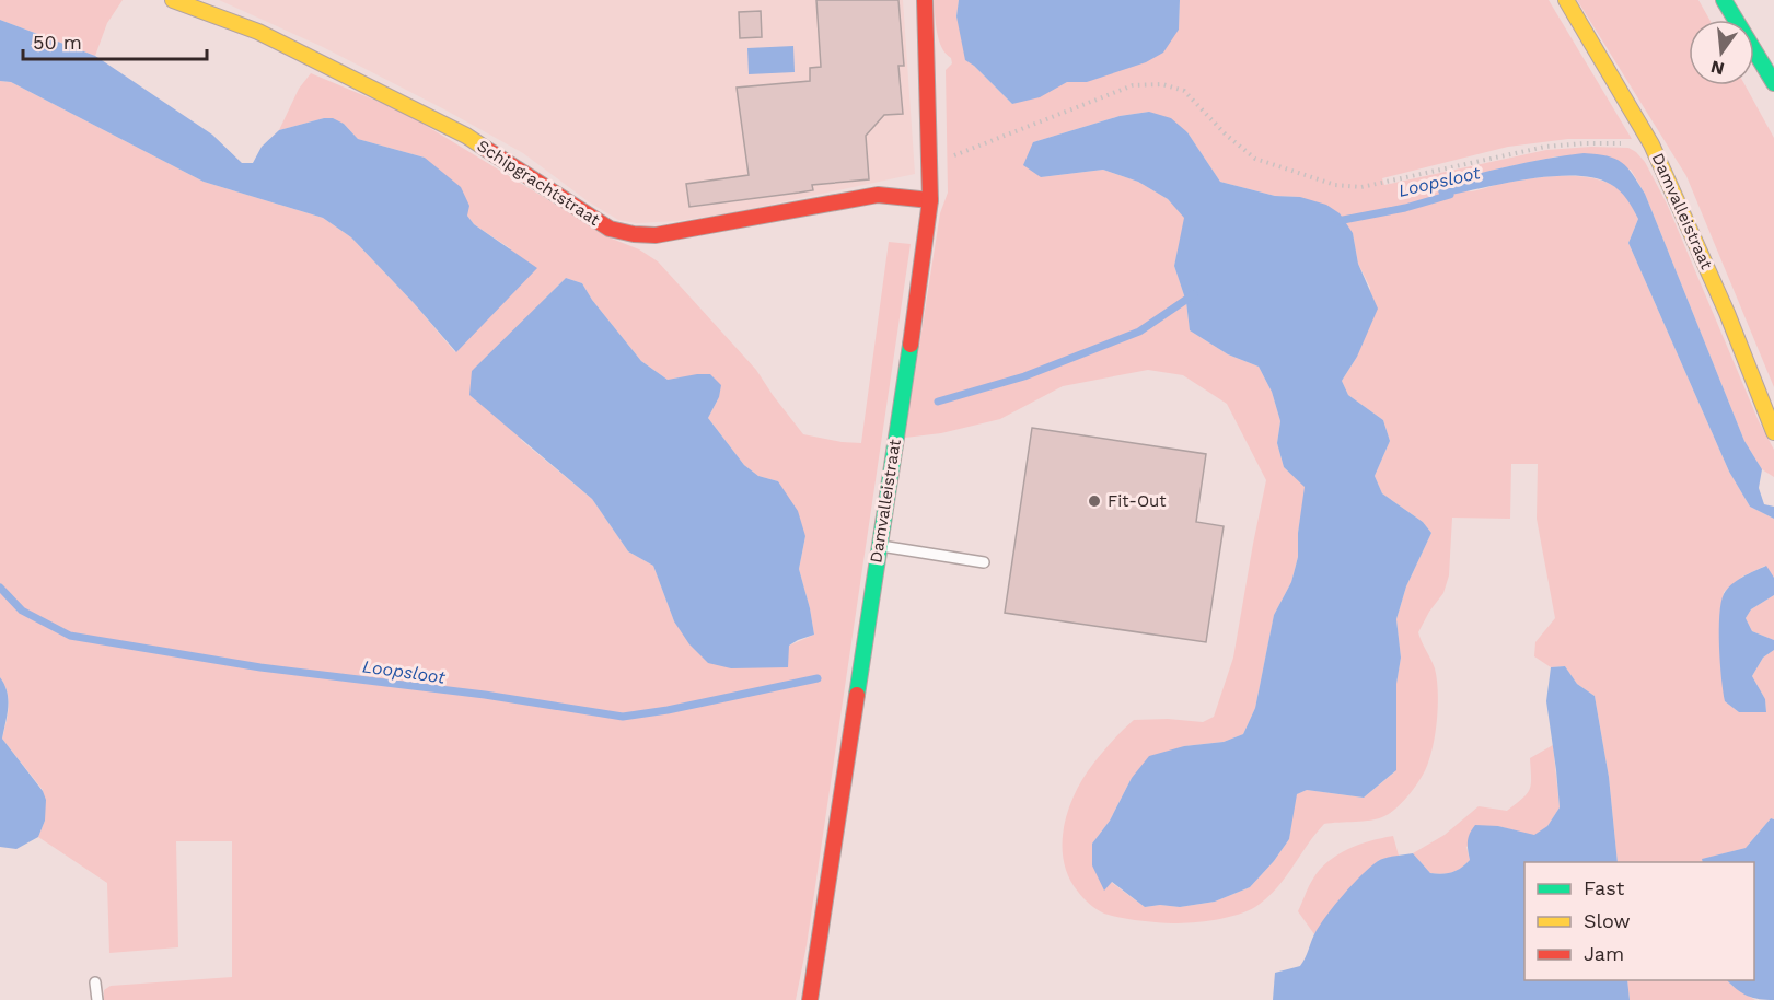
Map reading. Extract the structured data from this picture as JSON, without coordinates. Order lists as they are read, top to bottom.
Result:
{
  "streets": {
    "main road": ["Schipgrachtstraat", "Damvalleistraat"]
  },
  "crossings": [
    ["Schipgrachtstraat", "Damvalleistraat"]
  ],
  "water": ["Loopsloot"],
  "places": ["Fit-Out"],
  "legend": ["Fast", "Slow", "Jam"],
  "scale_bar": "50 m",
  "north": "bottom"
}
